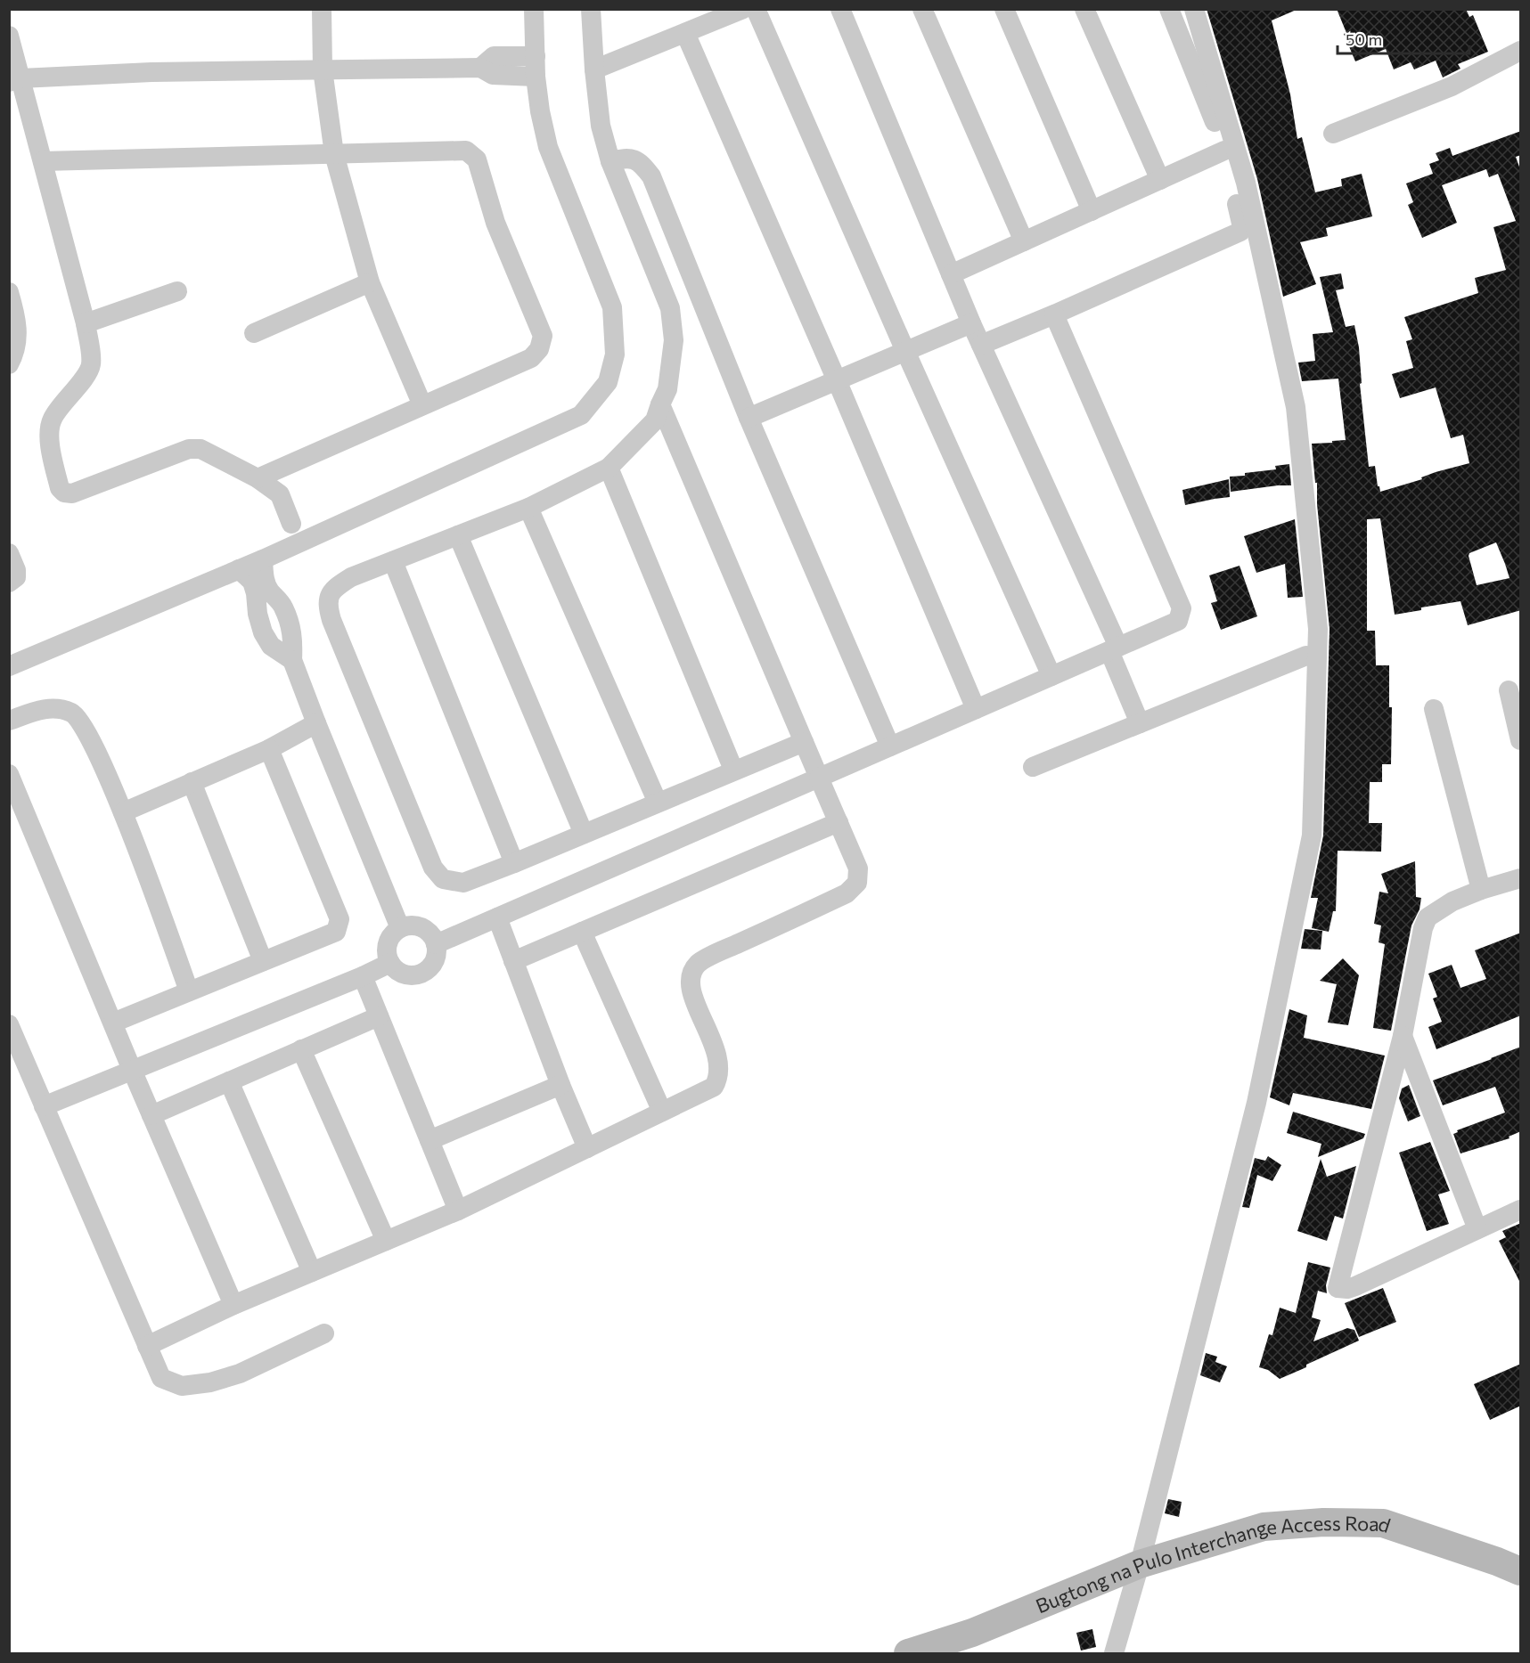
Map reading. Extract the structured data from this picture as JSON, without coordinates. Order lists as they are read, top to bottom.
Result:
{
  "streets": {
    "main road": ["Bugtong na Pulo Interchange Access Road"]
  },
  "scale_bar": "50 m"
}
